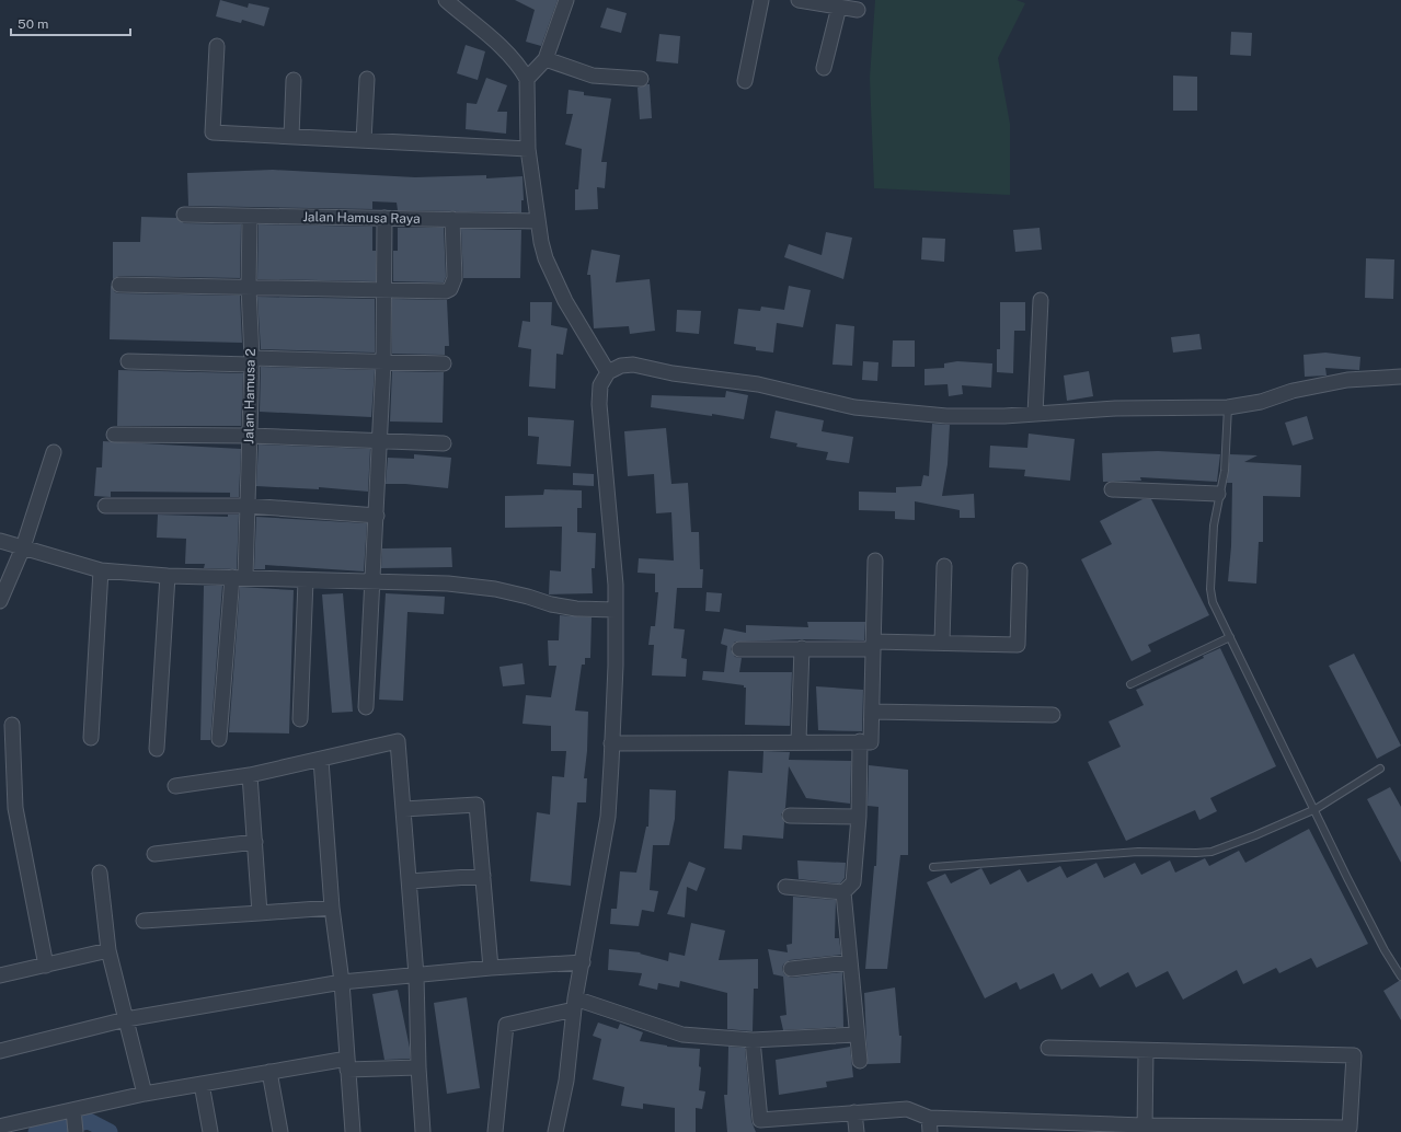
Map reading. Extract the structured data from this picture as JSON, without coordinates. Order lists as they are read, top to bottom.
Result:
{
  "streets": {
    "street": ["Jalan Hamusa Raya", "Jalan Hamusa 2"]
  },
  "crossings": [
    ["Jalan Hamusa Raya", "Jalan Hamusa 2"]
  ],
  "scale_bar": "50 m"
}
